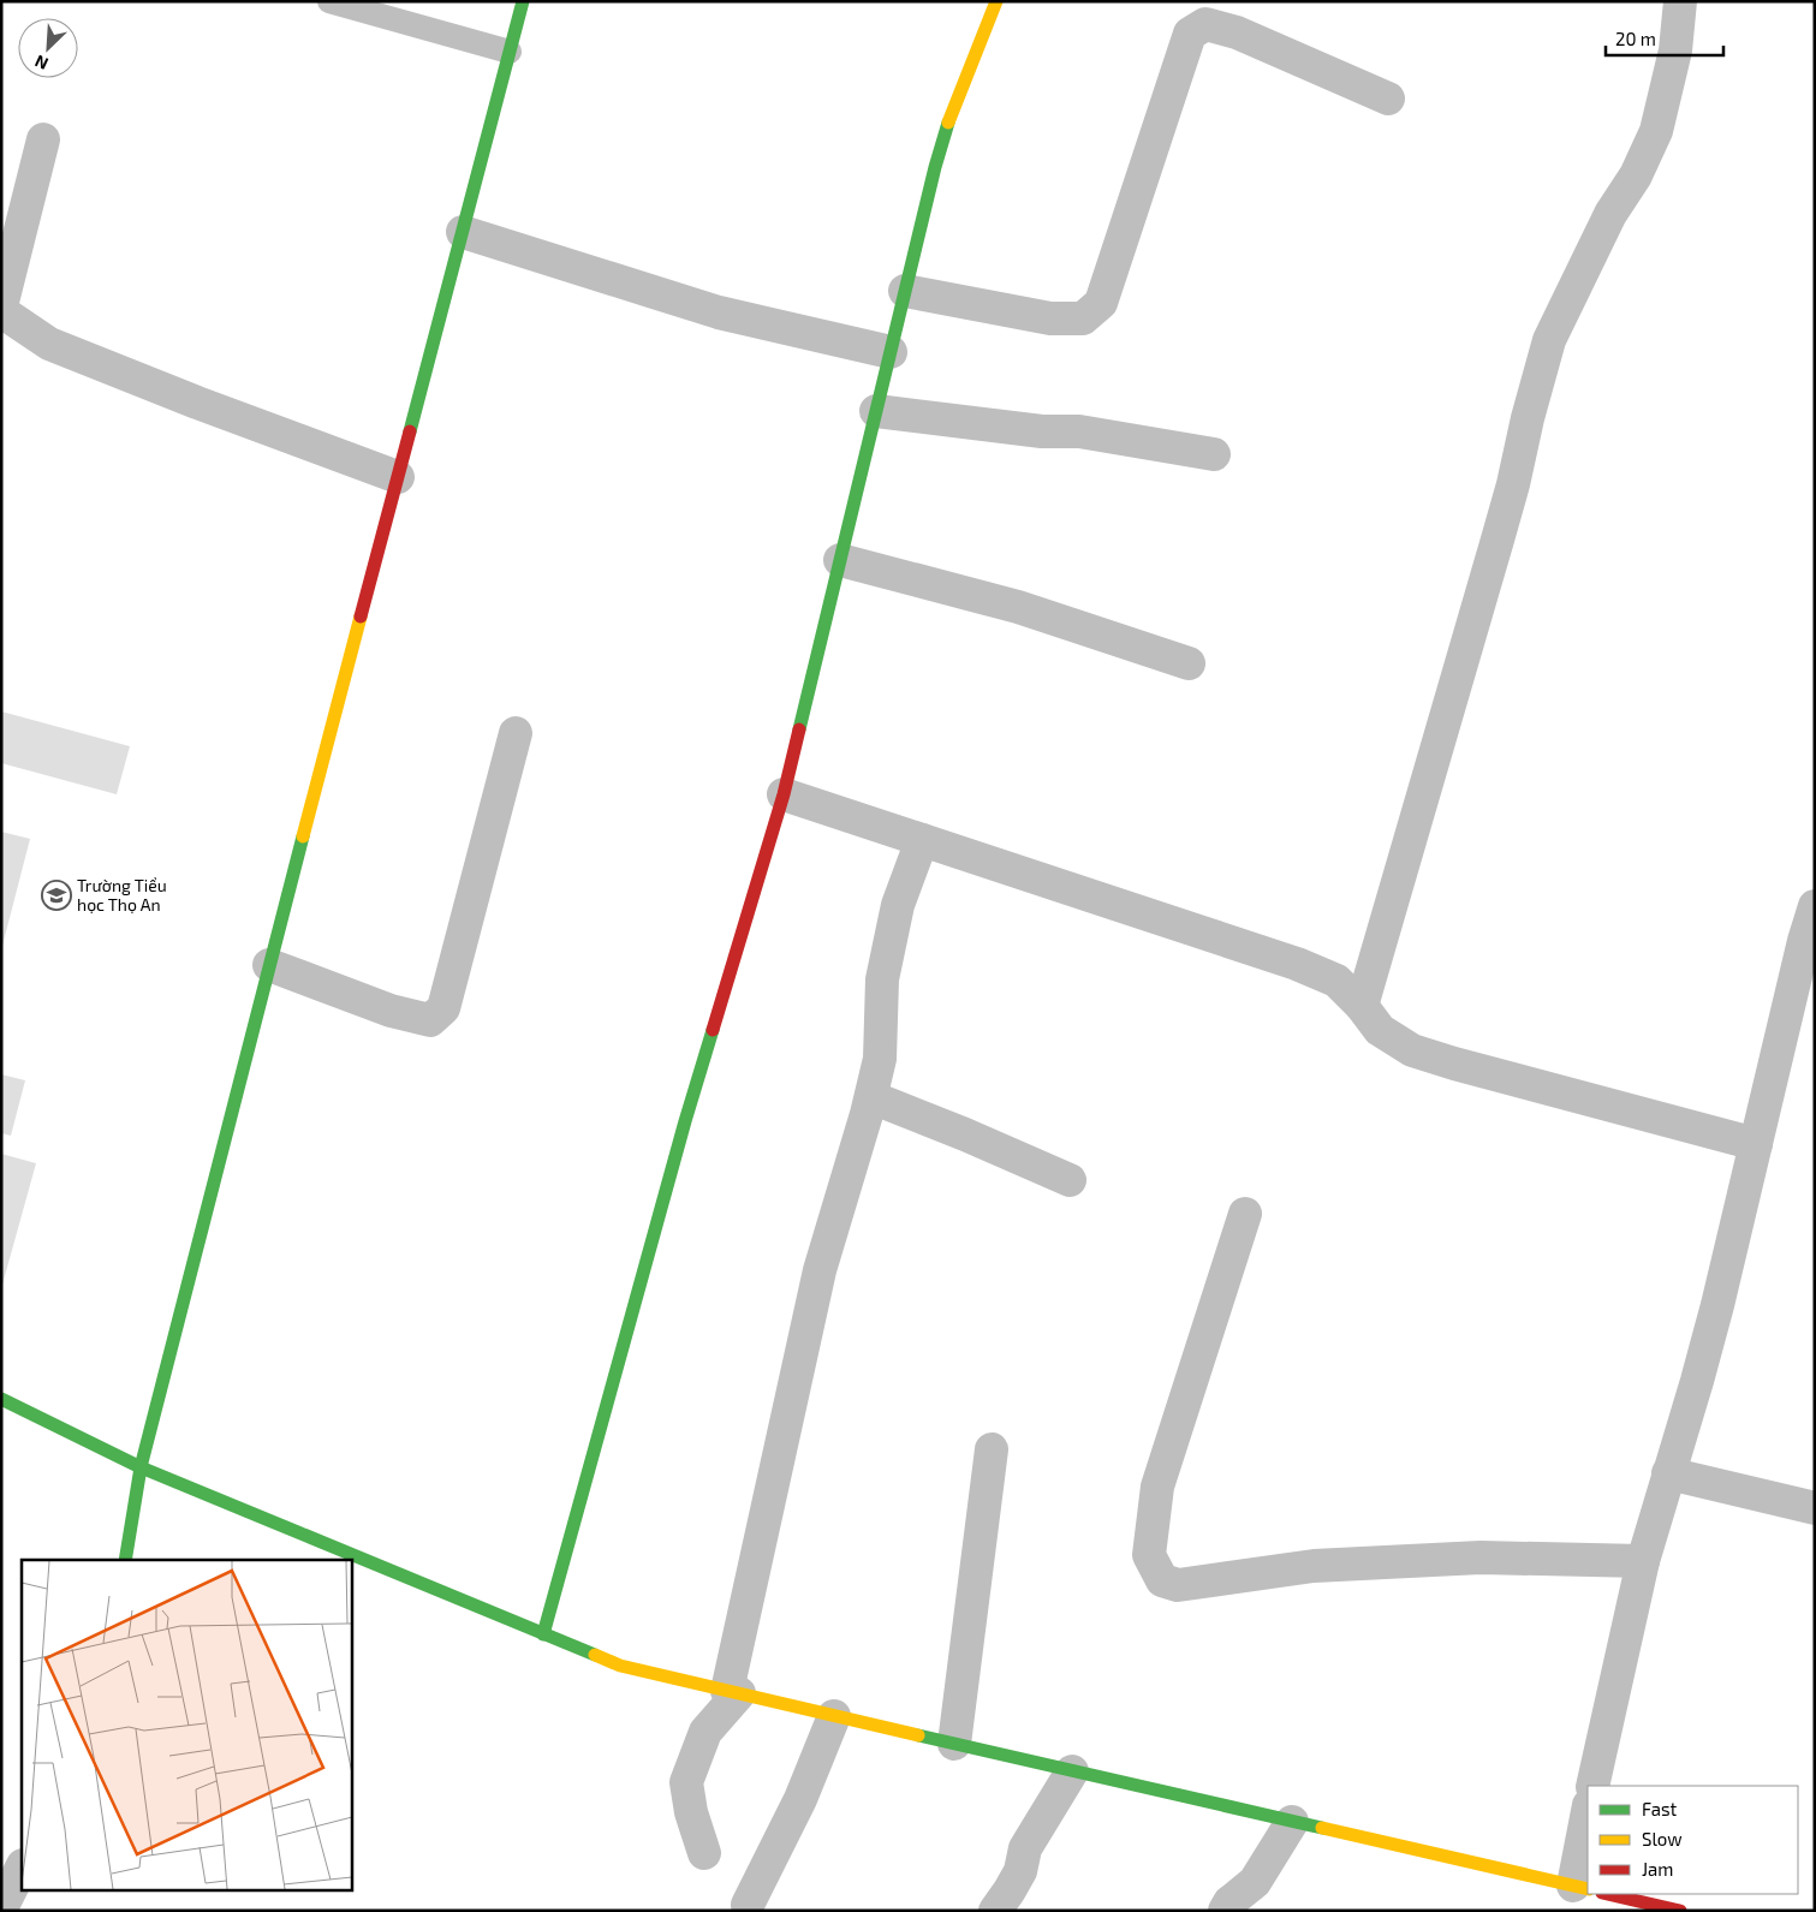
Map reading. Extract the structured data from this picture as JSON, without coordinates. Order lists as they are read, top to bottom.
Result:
{
  "places": {
    "school or university": ["Trường Tiểu học Thọ An"]
  },
  "legend": ["Fast", "Slow", "Jam"],
  "scale_bar": "20 m",
  "north": "bottom left"
}
